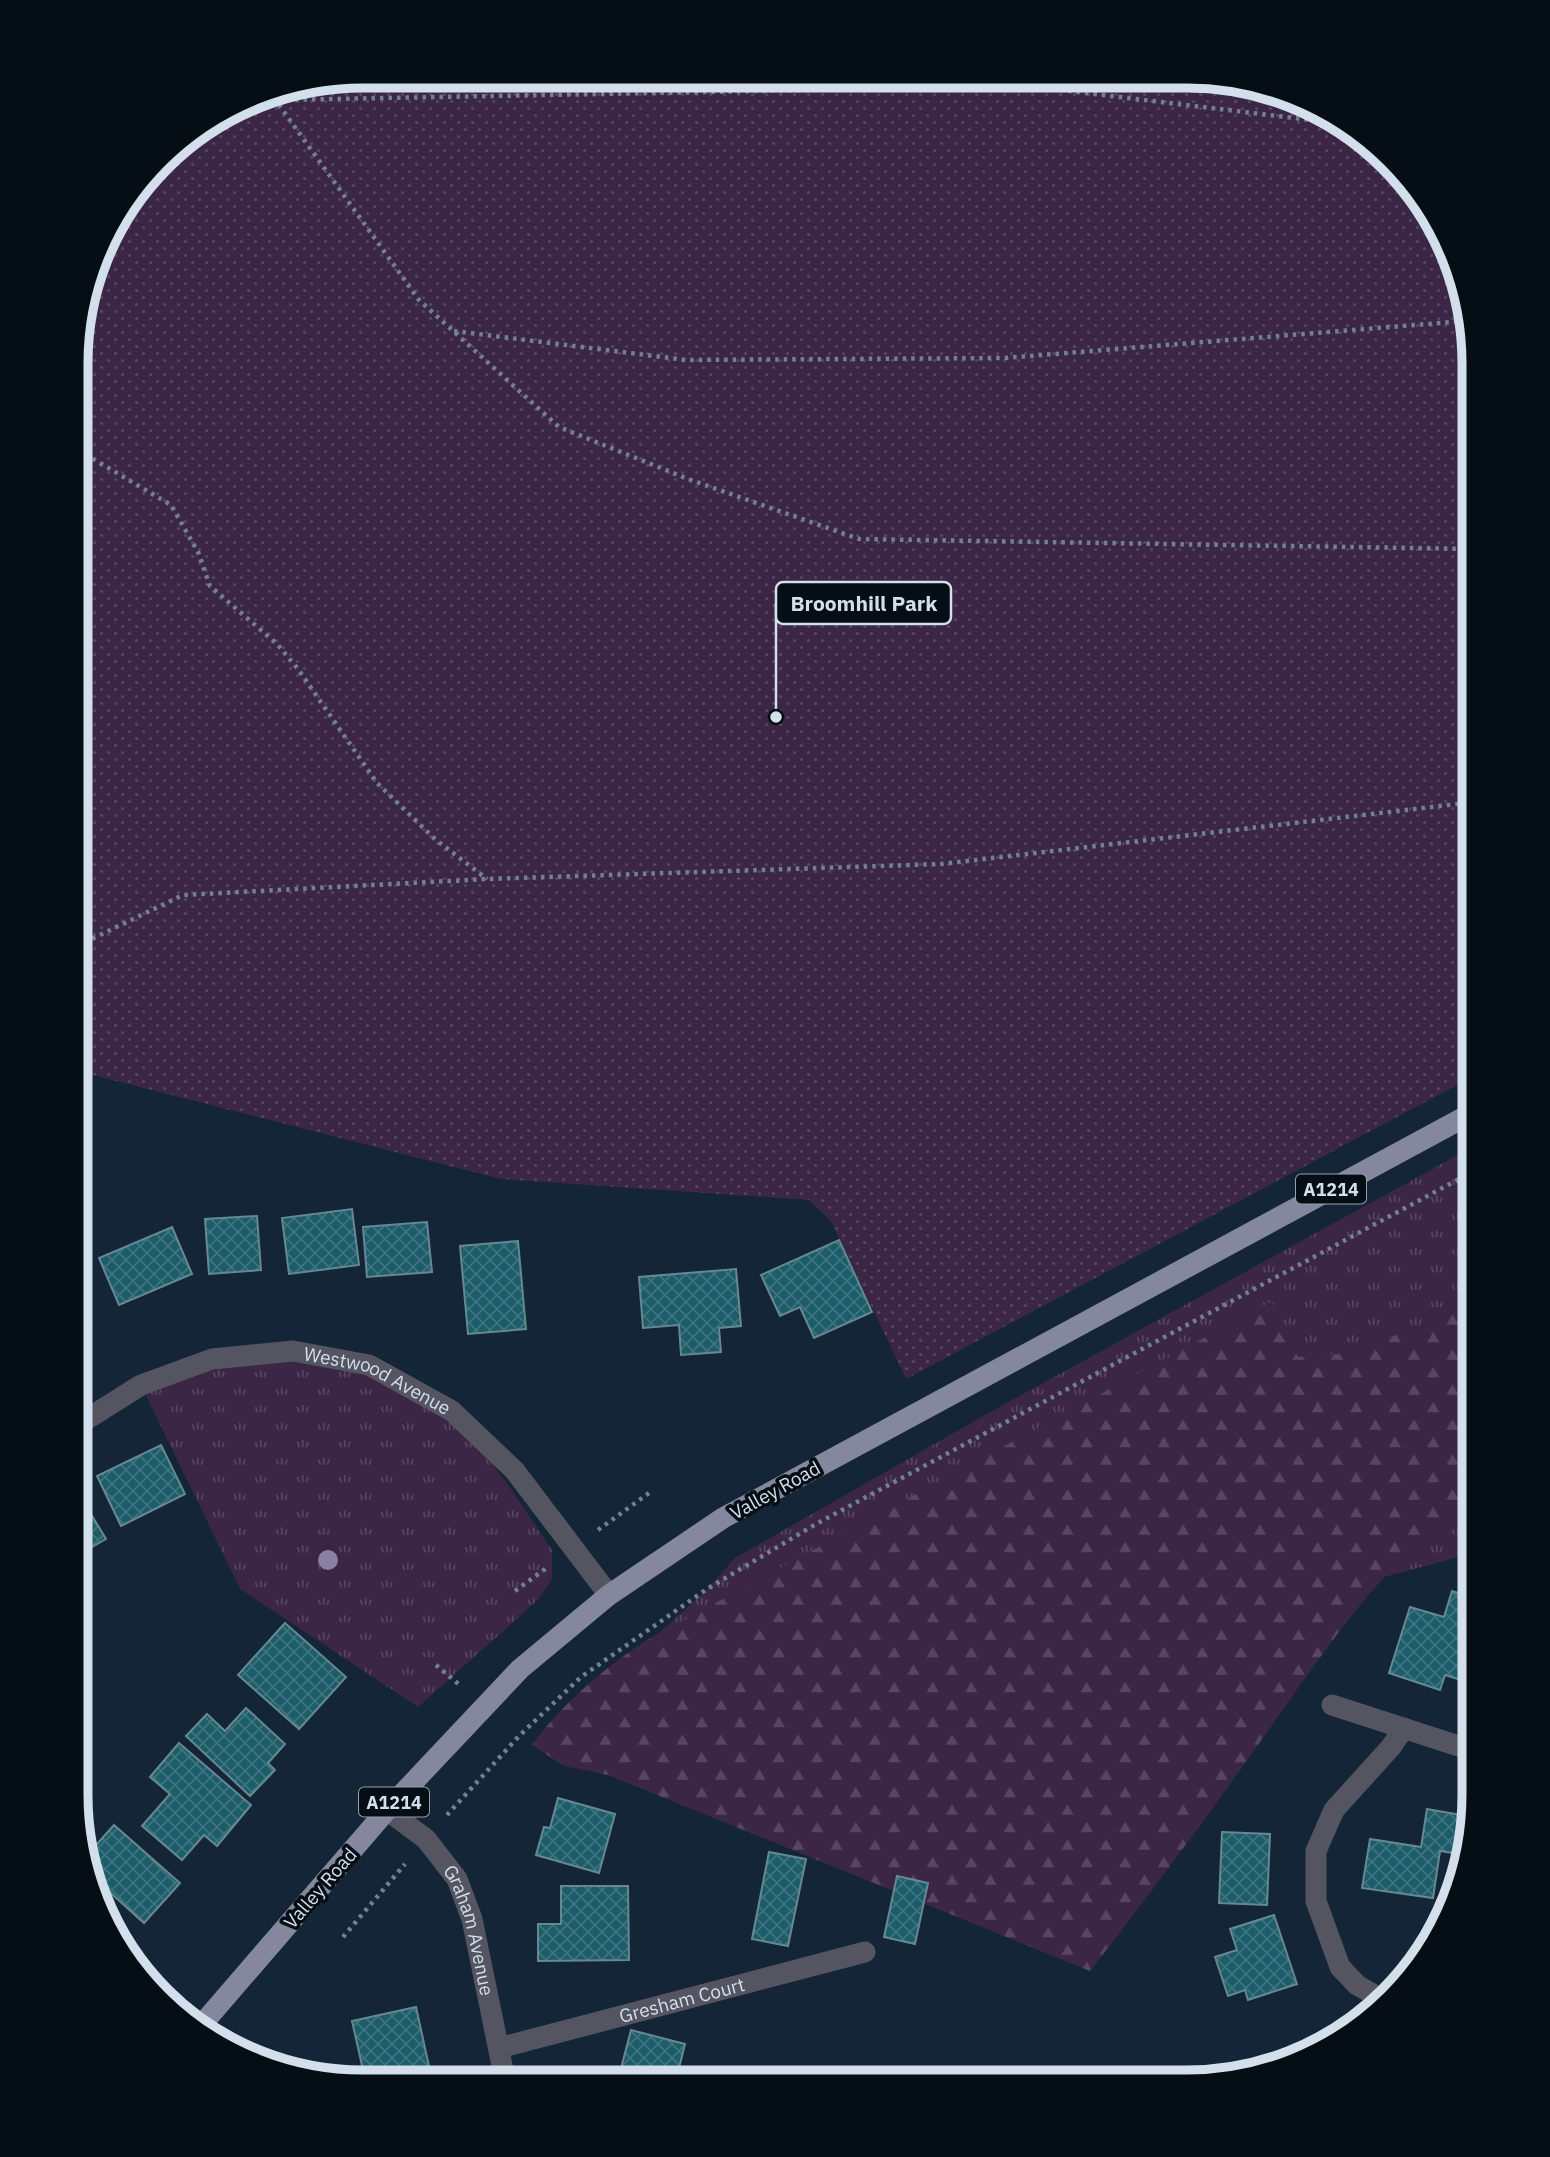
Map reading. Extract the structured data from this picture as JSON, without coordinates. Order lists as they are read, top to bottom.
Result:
{
  "streets": {
    "main road": ["A1214", "Valley Road"],
    "street": ["Westwood Avenue", "Graham Avenue", "Gresham Court"]
  },
  "crossings": [
    ["Westwood Avenue", "Valley Road"],
    ["Valley Road", "Graham Avenue"],
    ["Graham Avenue", "Gresham Court"]
  ],
  "places": ["Broomhill Park"]
}
